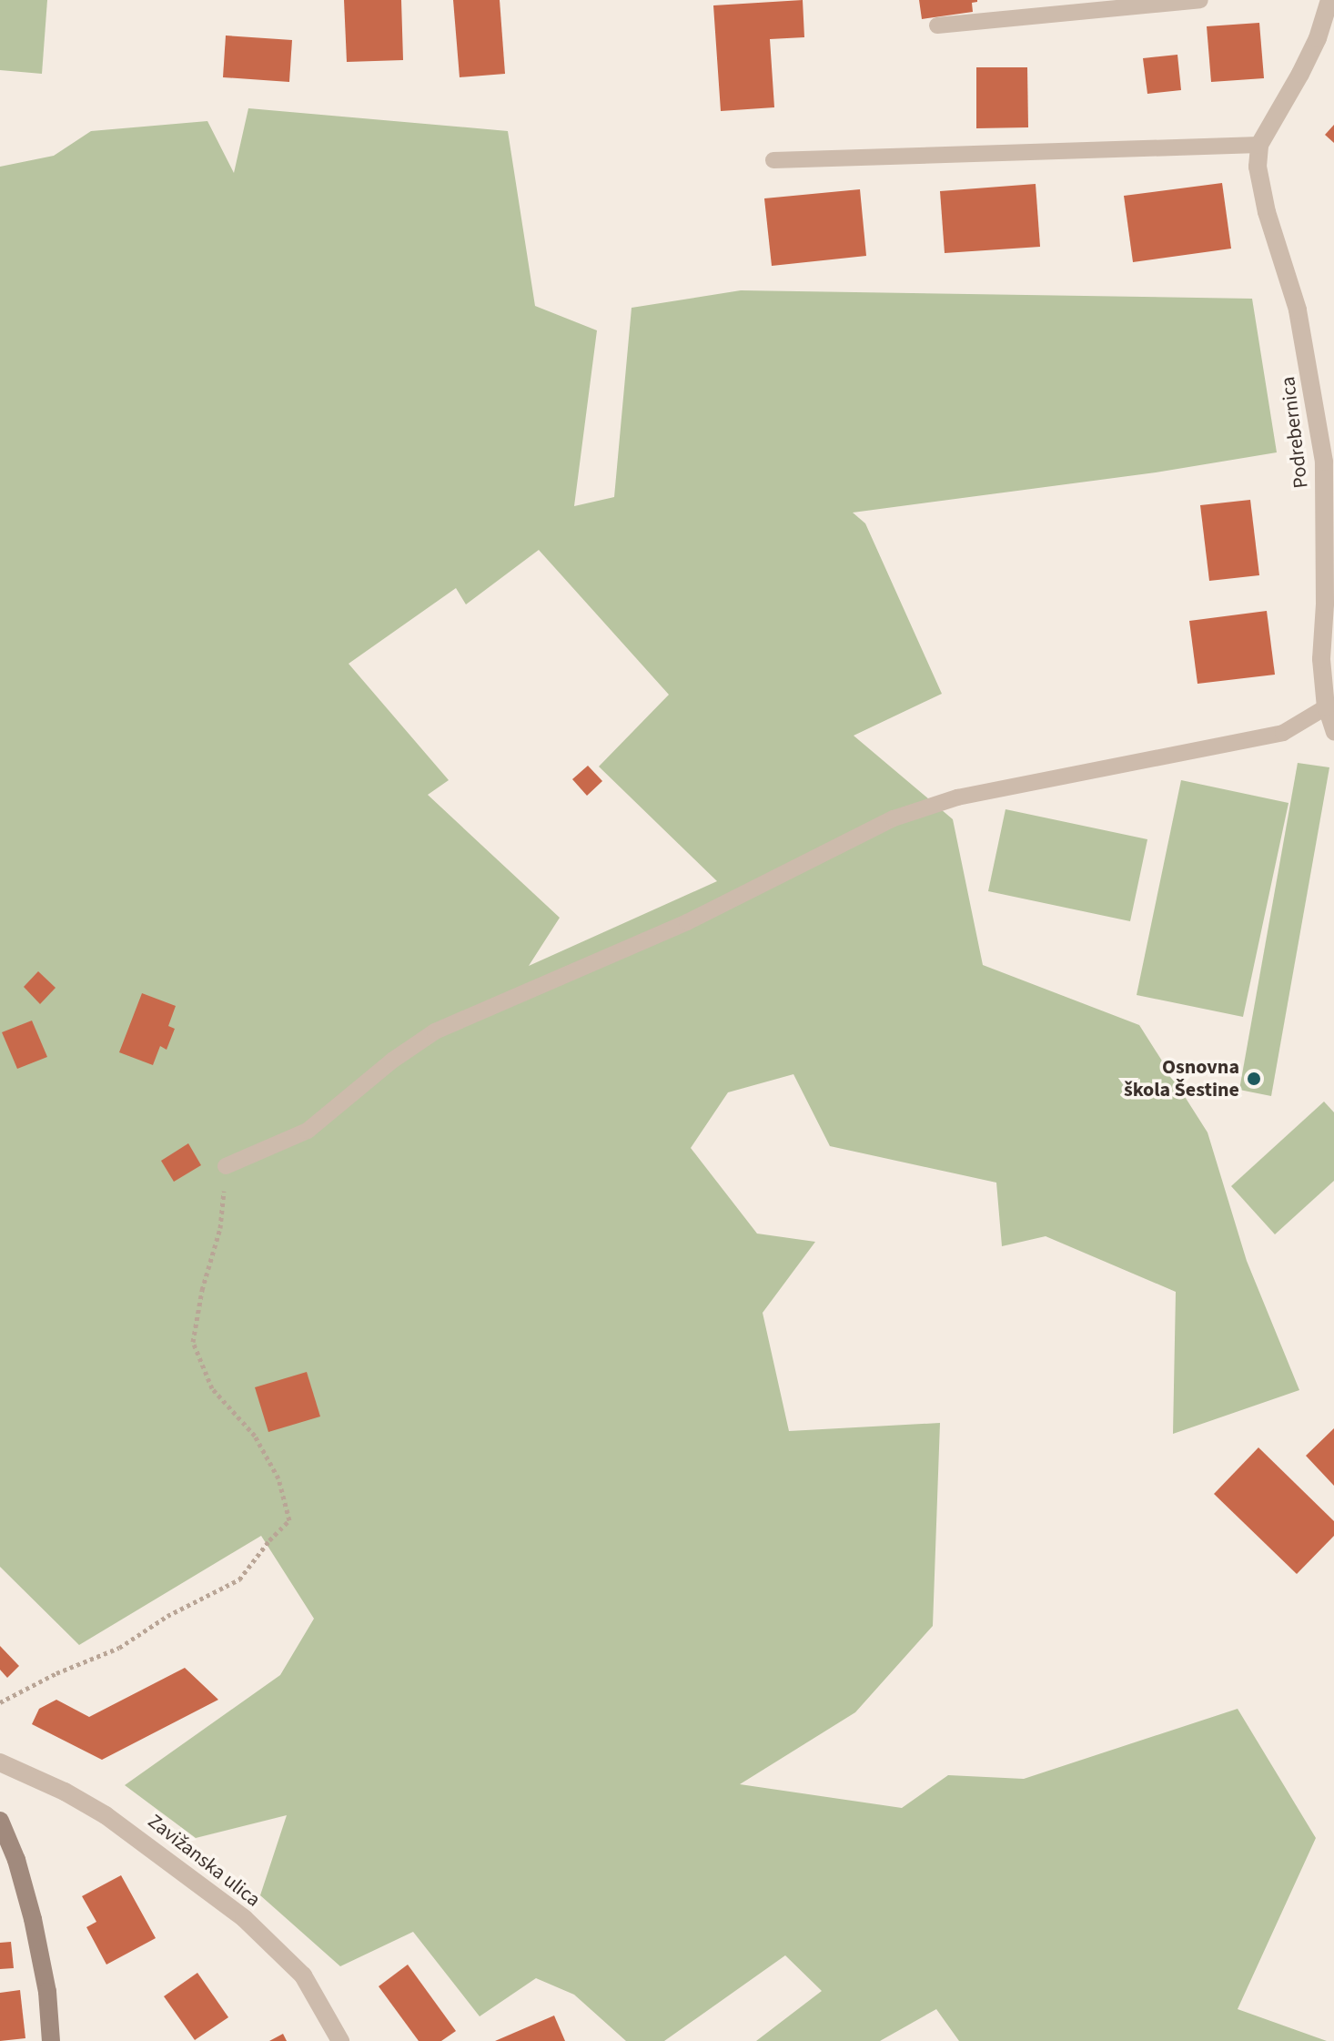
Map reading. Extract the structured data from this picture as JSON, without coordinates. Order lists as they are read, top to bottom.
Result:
{
  "streets": {
    "street": ["Podrebernica", "Zavižanska ulica"]
  },
  "places": ["Osnovna škola Šestine"]
}
